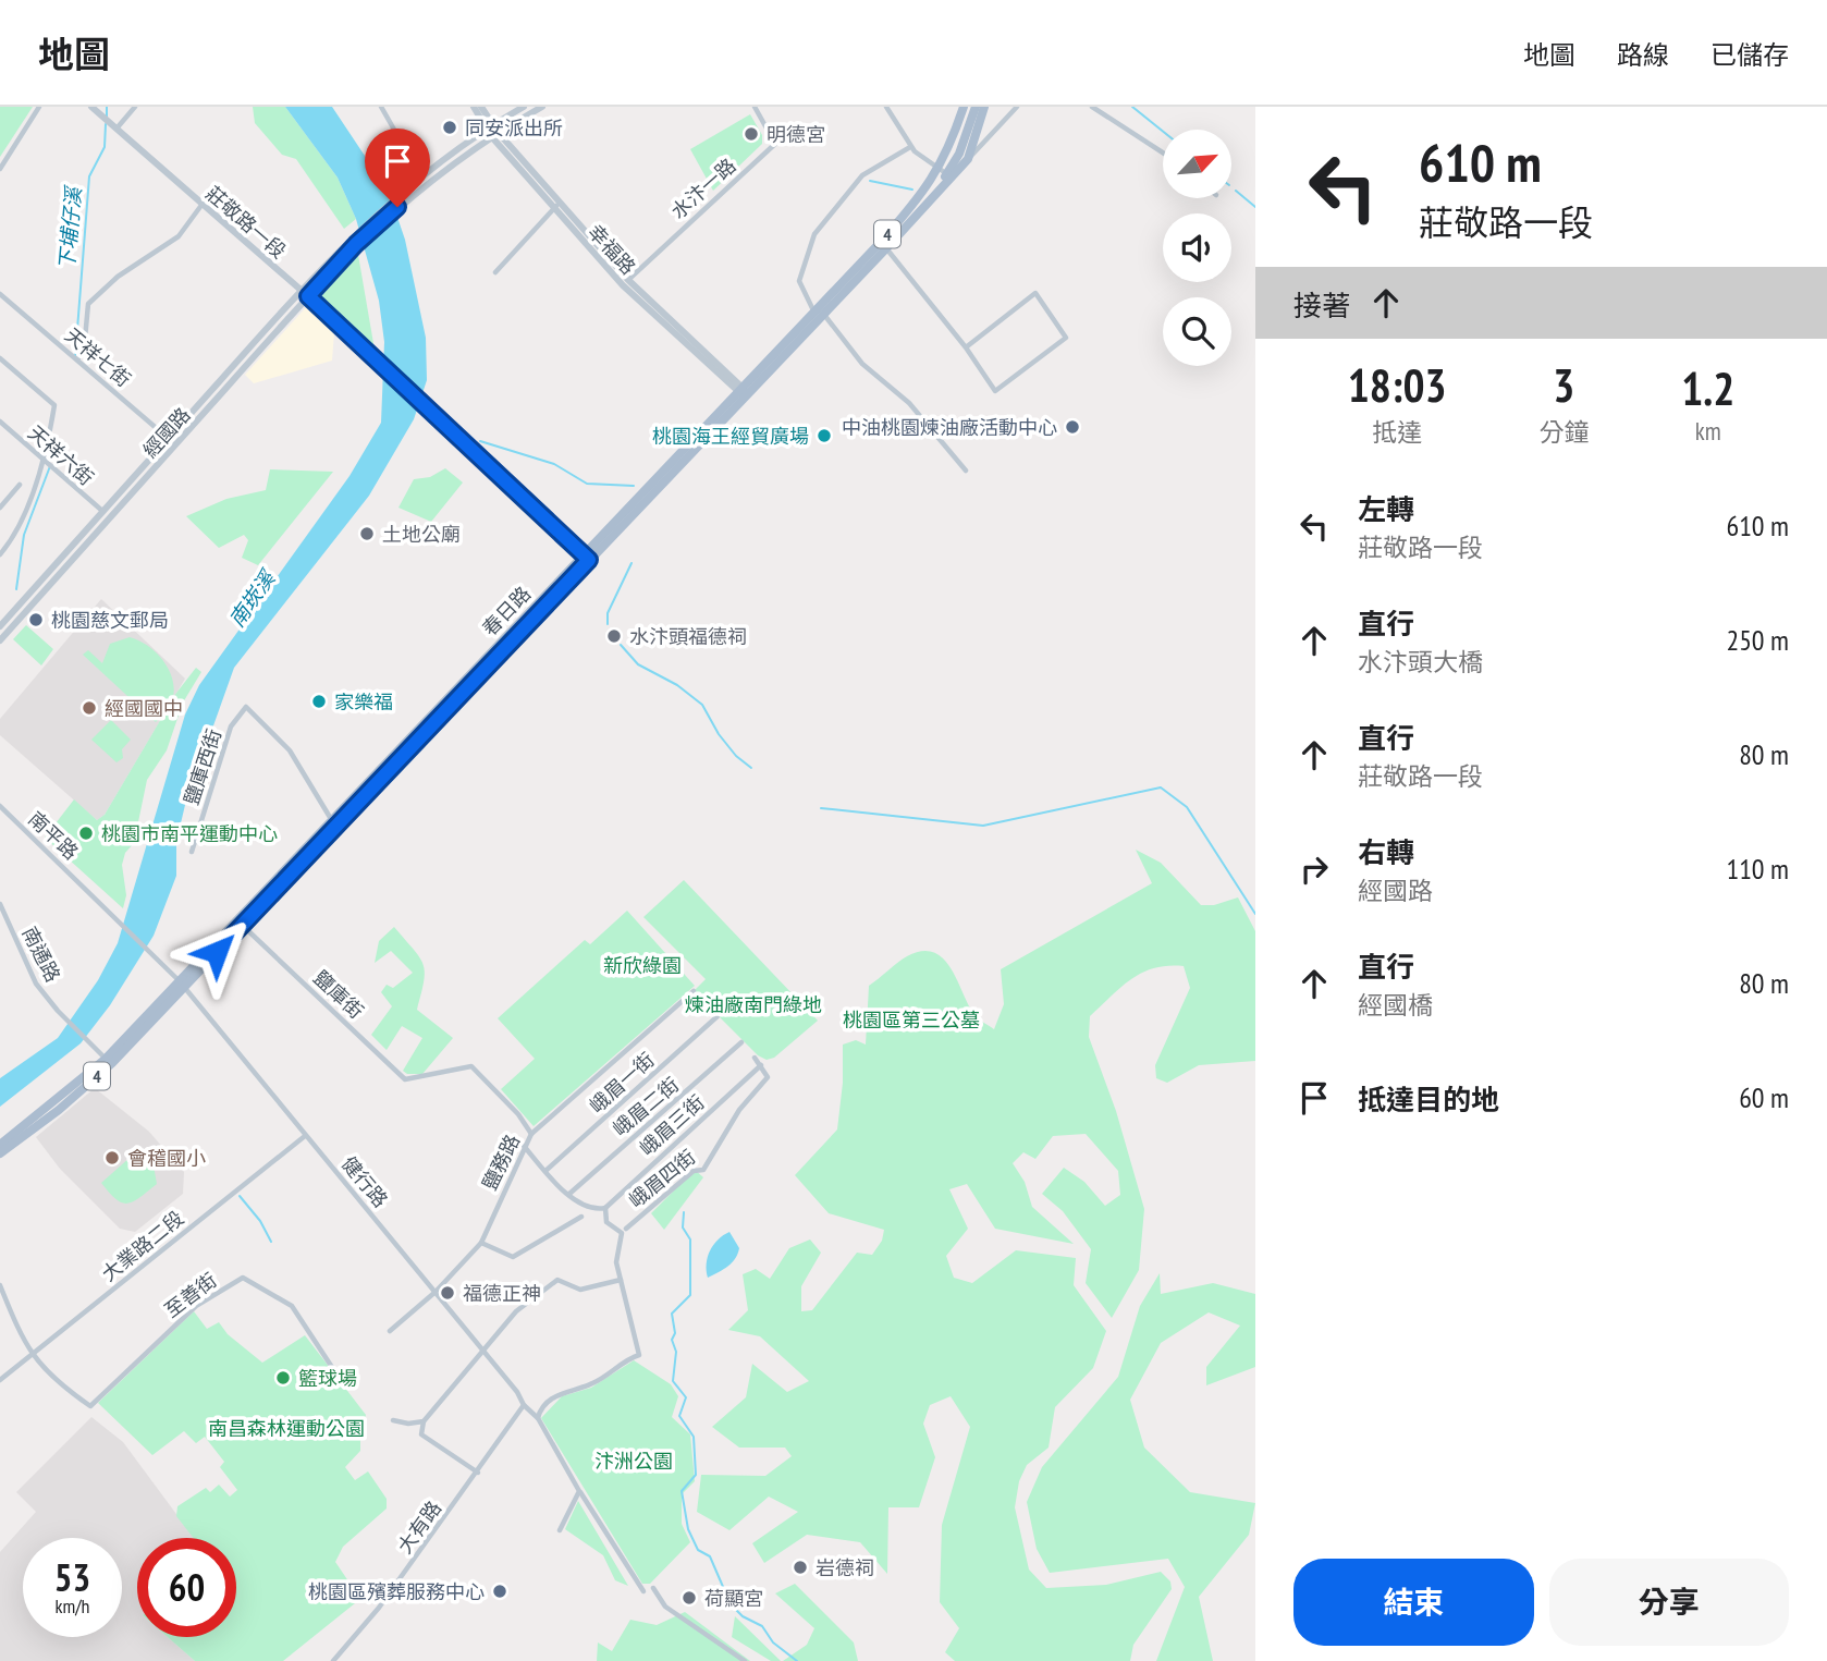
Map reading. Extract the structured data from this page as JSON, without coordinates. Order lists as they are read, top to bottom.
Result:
{
  "streets": {
    "main road": ["4", "春日路"],
    "street": [
      "水汴一路",
      "莊敬路一段",
      "幸福路",
      "天祥七街",
      "經國路",
      "天祥六街",
      "鹽庫西街",
      "南平路",
      "南通路",
      "鹽庫街",
      "峨眉一街",
      "峨眉二街",
      "峨眉三街",
      "鹽務路",
      "峨眉四街",
      "健行路",
      "大業路二段",
      "至善街",
      "大有路"
    ]
  },
  "crossings": [
    ["水汴一路", "幸福路"],
    ["莊敬路一段", "經國路"],
    ["莊敬路一段", "春日路"],
    ["4", "春日路"],
    ["4", "南平路"],
    ["4", "南通路"],
    ["4", "健行路"],
    ["幸福路", "春日路"],
    ["天祥七街", "經國路"],
    ["經國路", "天祥六街"],
    ["春日路", "鹽庫西街"],
    ["春日路", "南平路"],
    ["春日路", "鹽庫街"],
    ["春日路", "健行路"],
    ["南平路", "健行路"],
    ["鹽庫街", "鹽務路"],
    ["峨眉三街", "峨眉四街"],
    ["鹽務路", "健行路"],
    ["健行路", "大業路二段"],
    ["健行路", "大有路"],
    ["大業路二段", "至善街"]
  ],
  "water": ["下埔仔溪", "南崁溪"],
  "parks": [
    "新欣綠園",
    "煉油廠南門綠地",
    "桃園區第三公墓",
    "南昌森林運動公園",
    "汴洲公園"
  ],
  "places": [
    "同安派出所",
    "明德宮",
    "中油桃園煉油廠活動中心",
    "桃園海王經貿廣場",
    "土地公廟",
    "桃園慈文郵局",
    "水汴頭福德祠",
    "家樂福",
    "經國國中",
    "桃園市南平運動中心",
    "會稽國小",
    "福德正神",
    "籃球場",
    "岩德祠",
    "桃園區殯葬服務中心",
    "荷顯宮"
  ],
  "north": "top right",
  "page": {
    "header": "地圖",
    "nav": ["地圖", "路線", "已儲存"],
    "turn": ["610 m", "莊敬路一段"],
    "then": "接著",
    "eta": [
      "18:03",
      "抵達",
      "3",
      "分鐘",
      "1.2",
      "km"
    ],
    "list": [
      {
        "name": "左轉",
        "note": "莊敬路一段",
        "value": "610 m"
      },
      {
        "name": "直行",
        "note": "水汴頭大橋",
        "value": "250 m"
      },
      {
        "name": "直行",
        "note": "莊敬路一段",
        "value": "80 m"
      },
      {
        "name": "右轉",
        "note": "經國路",
        "value": "110 m"
      },
      {
        "name": "直行",
        "note": "經國橋",
        "value": "80 m"
      },
      {
        "name": "抵達目的地",
        "value": "60 m"
      }
    ],
    "speed": "53 km/h",
    "limit": "60",
    "buttons": ["結束", "分享"]
  }
}
